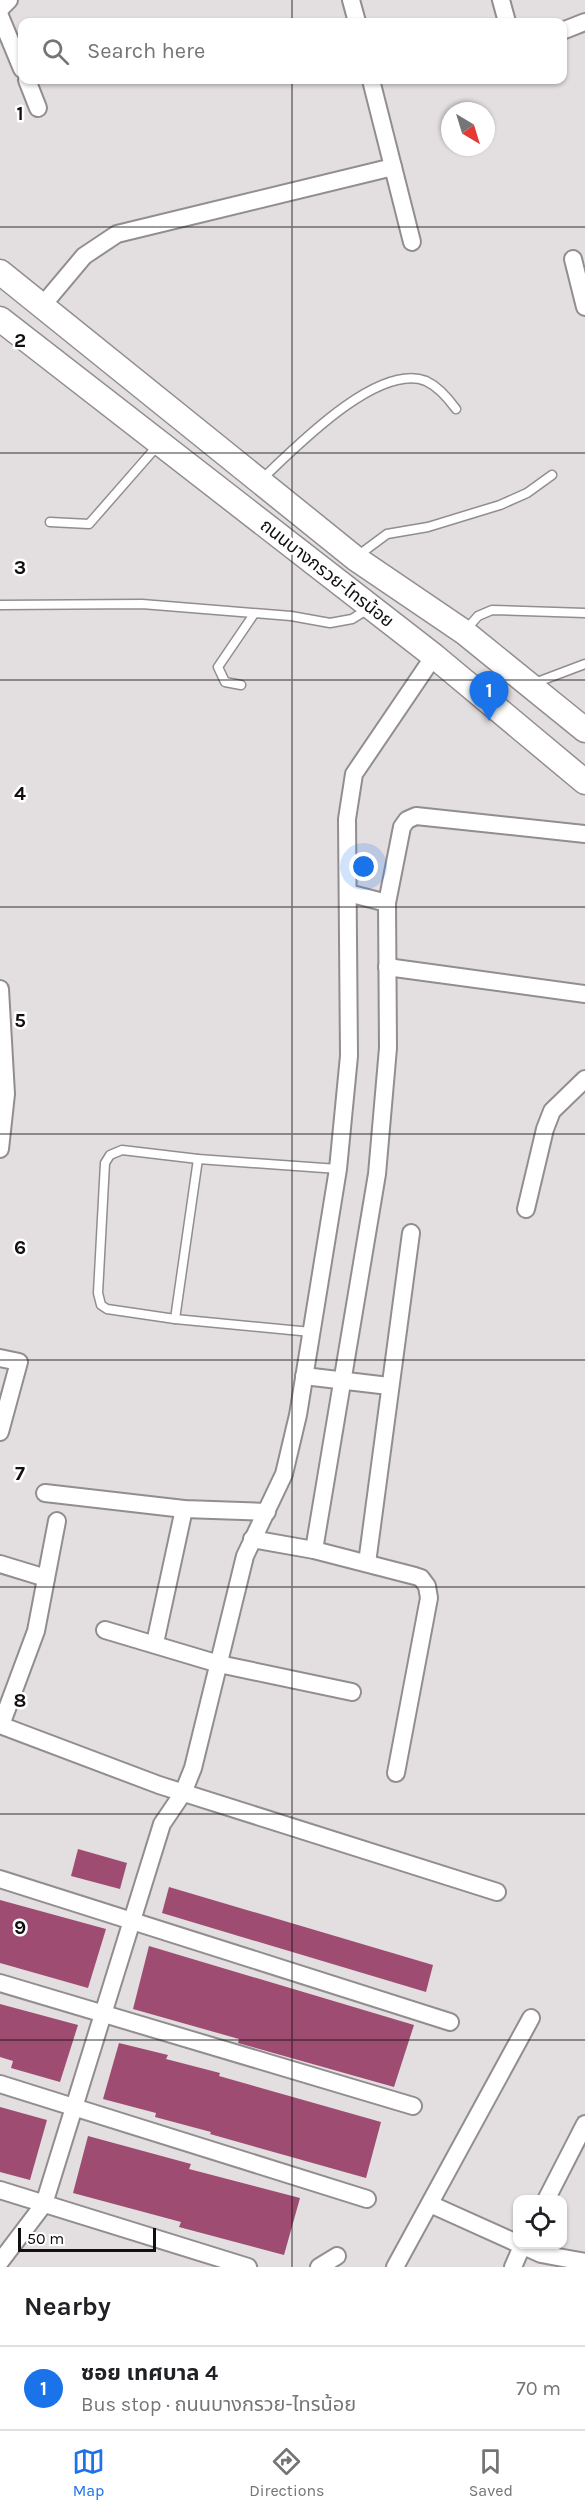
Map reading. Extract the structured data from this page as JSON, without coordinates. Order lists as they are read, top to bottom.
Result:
{
  "streets": {
    "main road": ["ถนนบางกรวย-ไทรน้อย"]
  },
  "scale_bar": "50 m",
  "north": "bottom right",
  "page": {
    "search": "Search here",
    "pins": "1",
    "scale": "50 m",
    "heading": "Nearby",
    "list": [
      {
        "mark": "1",
        "name": "ซอย เทศบาล 4",
        "note": "Bus stop · ถนนบางกรวย-ไทรน้อย",
        "value": "70 m"
      }
    ],
    "nav": ["Map", "Directions", "Saved"]
  },
  "grid": {
    "rows": [
      "1",
      "2",
      "3",
      "4",
      "5",
      "6",
      "7",
      "8",
      "9"
    ]
  }
}
